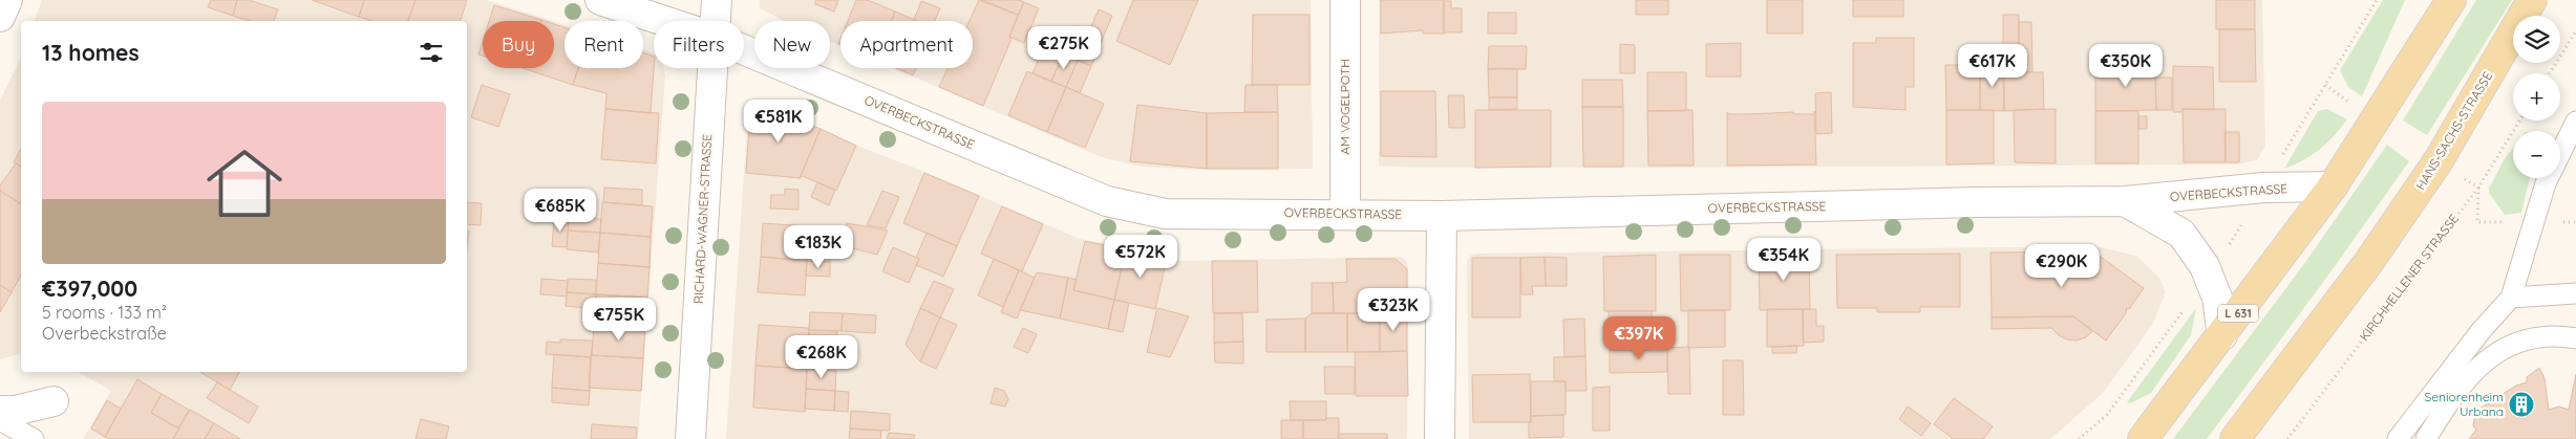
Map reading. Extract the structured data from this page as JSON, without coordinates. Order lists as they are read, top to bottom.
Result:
{
  "streets": {
    "main road": ["HANS-SACHS-STRASSE", "L 631"],
    "street": ["AM VOGELPOTH", "OVERBECKSTRASSE", "RICHARD-WAGNER-STRASSE"],
    "path": ["KIRCHHELLENER STRASSE"]
  },
  "crossings": [
    ["AM VOGELPOTH", "OVERBECKSTRASSE"],
    ["OVERBECKSTRASSE", "L 631"]
  ],
  "places": {
    "building": ["Seniorenheim Urbana"]
  },
  "page": {
    "map_buttons": ["+", "−"],
    "chip": [
      "Buy",
      "Rent",
      "Filters",
      "New",
      "Apartment"
    ],
    "heading": "13 homes",
    "price": [
      "€275K",
      "€617K",
      "€350K",
      "€581K",
      "€685K",
      "€183K",
      "€572K",
      "€354K",
      "€290K",
      "€323K",
      "€755K",
      "€397K",
      "€268K"
    ],
    "list": [
      {
        "name": "€397,000",
        "note": "5 rooms · 133 m² · Overbeckstraße"
      }
    ]
  }
}
